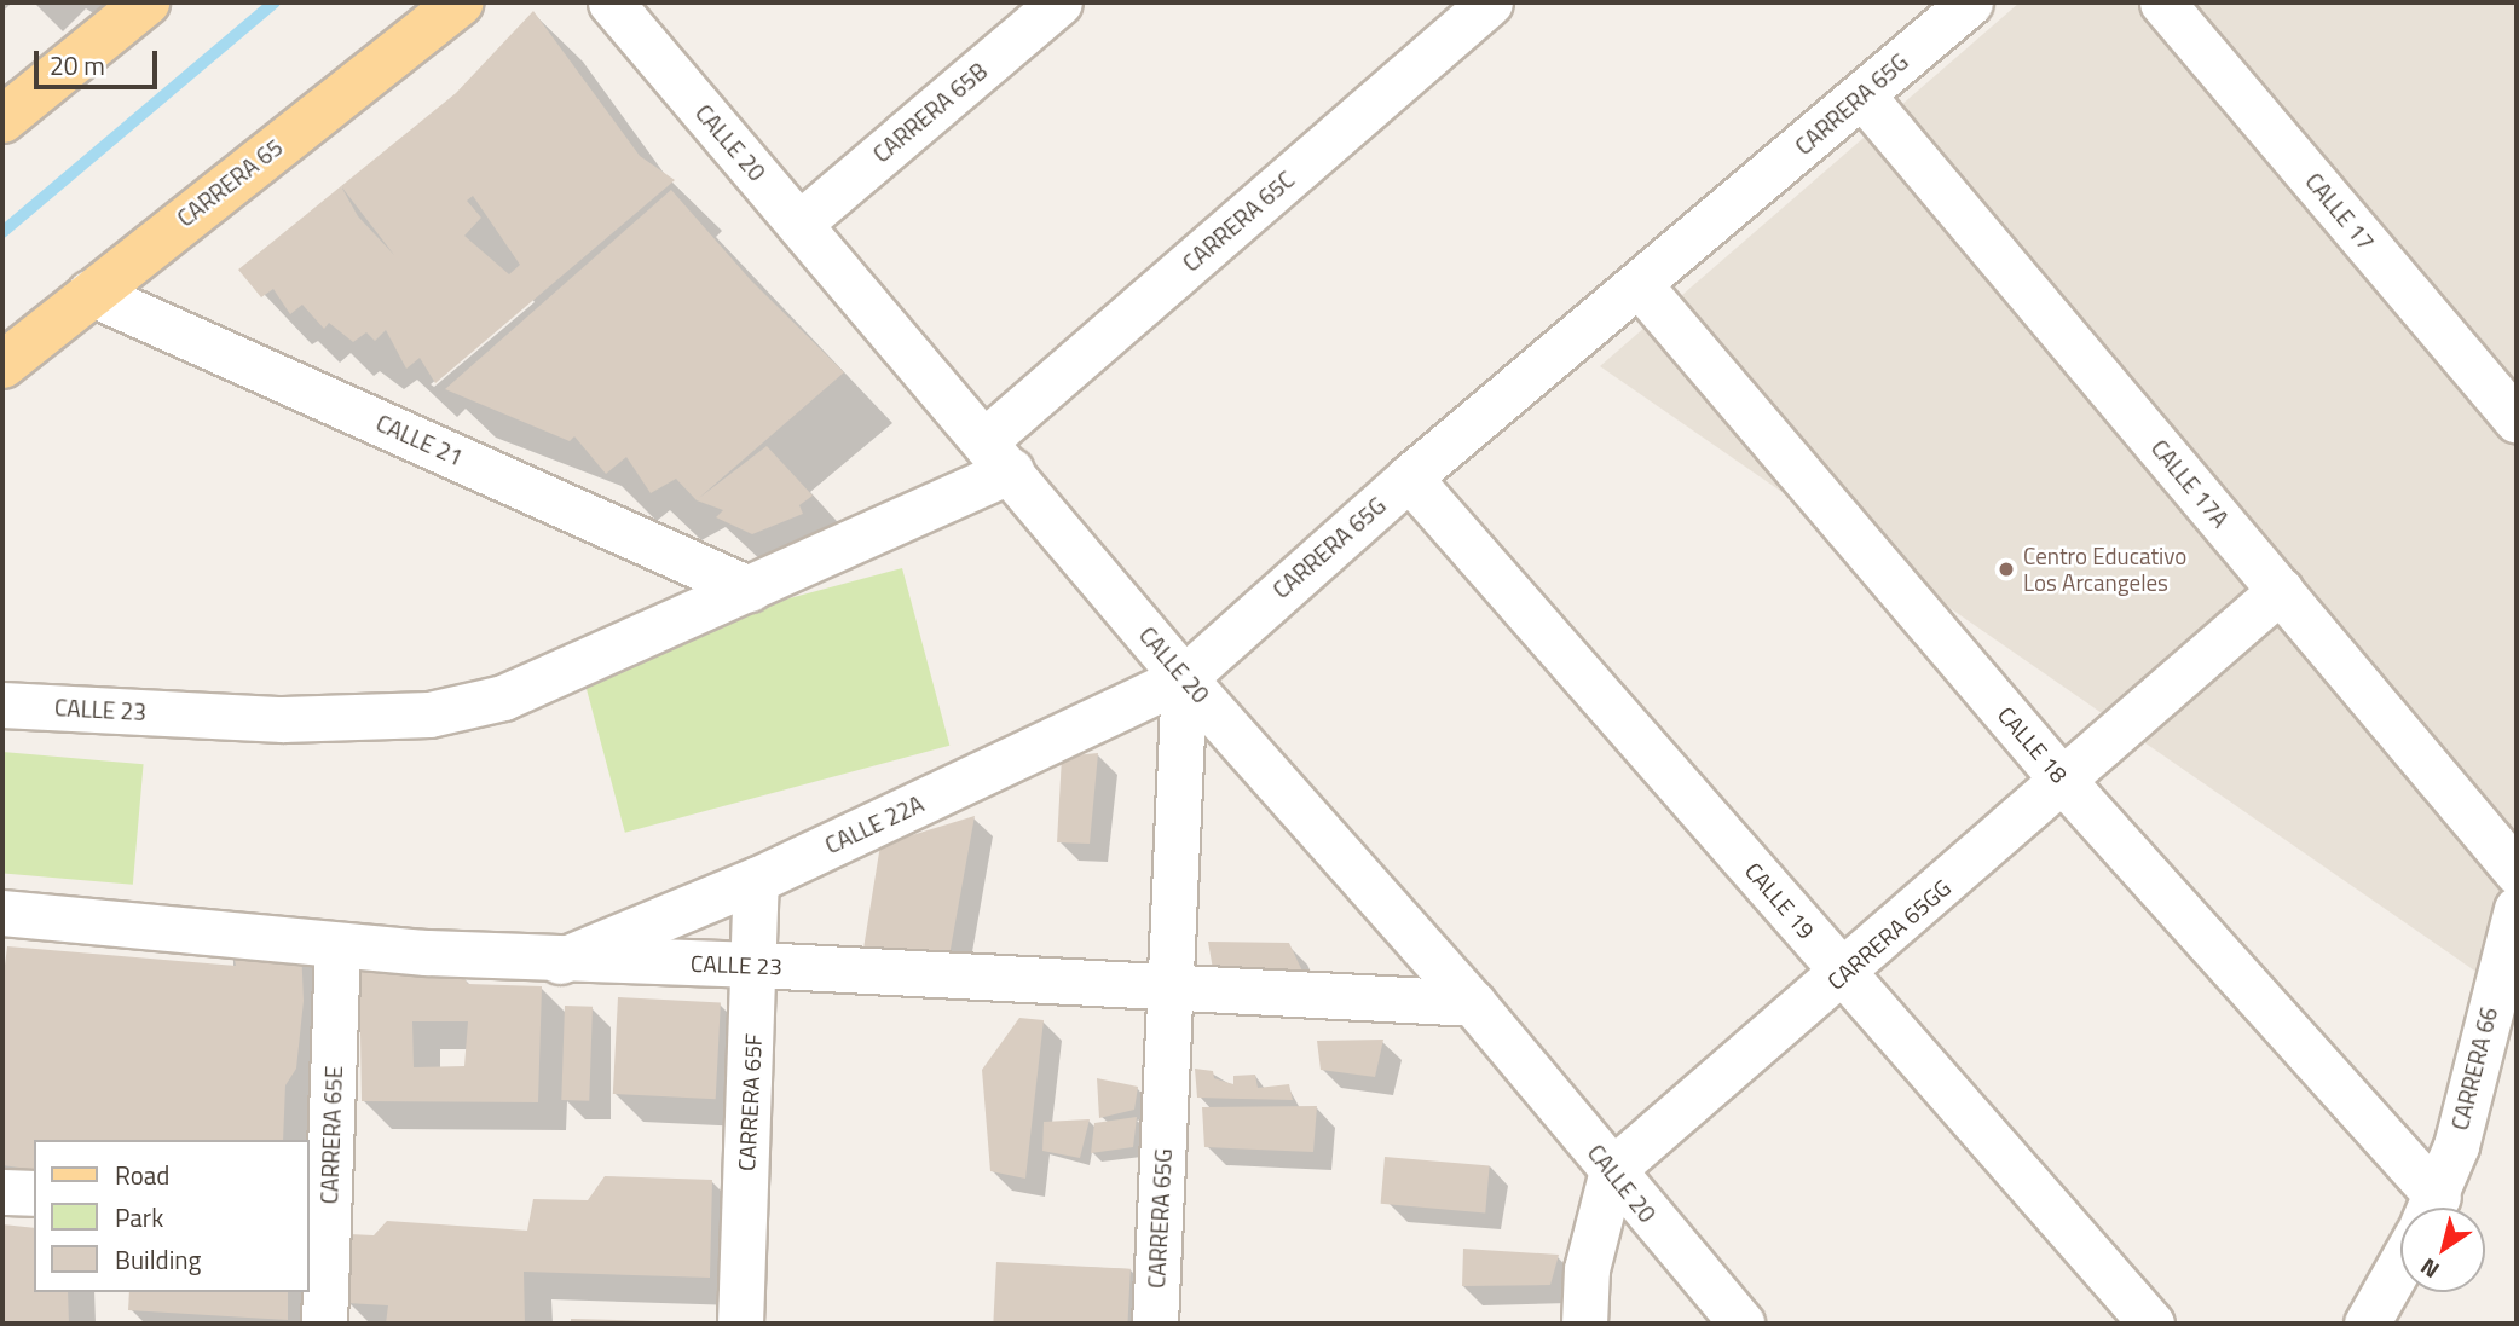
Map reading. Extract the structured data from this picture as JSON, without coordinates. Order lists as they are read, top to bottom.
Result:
{
  "streets": {
    "main road": ["CARRERA 65"],
    "street": [
      "CARRERA 65G",
      "CARRERA 65B",
      "CALLE 20",
      "CALLE 17",
      "CARRERA 65C",
      "CALLE 21",
      "CALLE 17A",
      "CALLE 23",
      "CALLE 18",
      "CALLE 22A",
      "CALLE 19",
      "CARRERA 65GG",
      "CARRERA 66",
      "CARRERA 65F",
      "CARRERA 65E"
    ]
  },
  "crossings": [
    ["CARRERA 65G", "CALLE 20"],
    ["CARRERA 65G", "CALLE 17A"],
    ["CARRERA 65G", "CALLE 23"],
    ["CARRERA 65G", "CALLE 18"],
    ["CARRERA 65G", "CALLE 22A"],
    ["CARRERA 65G", "CALLE 19"],
    ["CARRERA 65B", "CALLE 20"],
    ["CALLE 20", "CARRERA 65C"],
    ["CALLE 20", "CALLE 23"],
    ["CALLE 20", "CALLE 22A"],
    ["CALLE 20", "CARRERA 65GG"],
    ["CARRERA 65", "CALLE 21"],
    ["CARRERA 65C", "CALLE 23"],
    ["CALLE 21", "CALLE 23"],
    ["CALLE 17A", "CARRERA 65GG"],
    ["CALLE 23", "CALLE 22A"],
    ["CALLE 23", "CARRERA 65F"],
    ["CALLE 23", "CARRERA 65E"],
    ["CALLE 18", "CARRERA 65GG"],
    ["CALLE 22A", "CARRERA 65F"],
    ["CALLE 19", "CARRERA 65GG"]
  ],
  "places": ["Centro Educativo Los Arcangeles"],
  "legend": ["Road", "Park", "Building"],
  "scale_bar": "20 m",
  "north": "bottom left"
}
